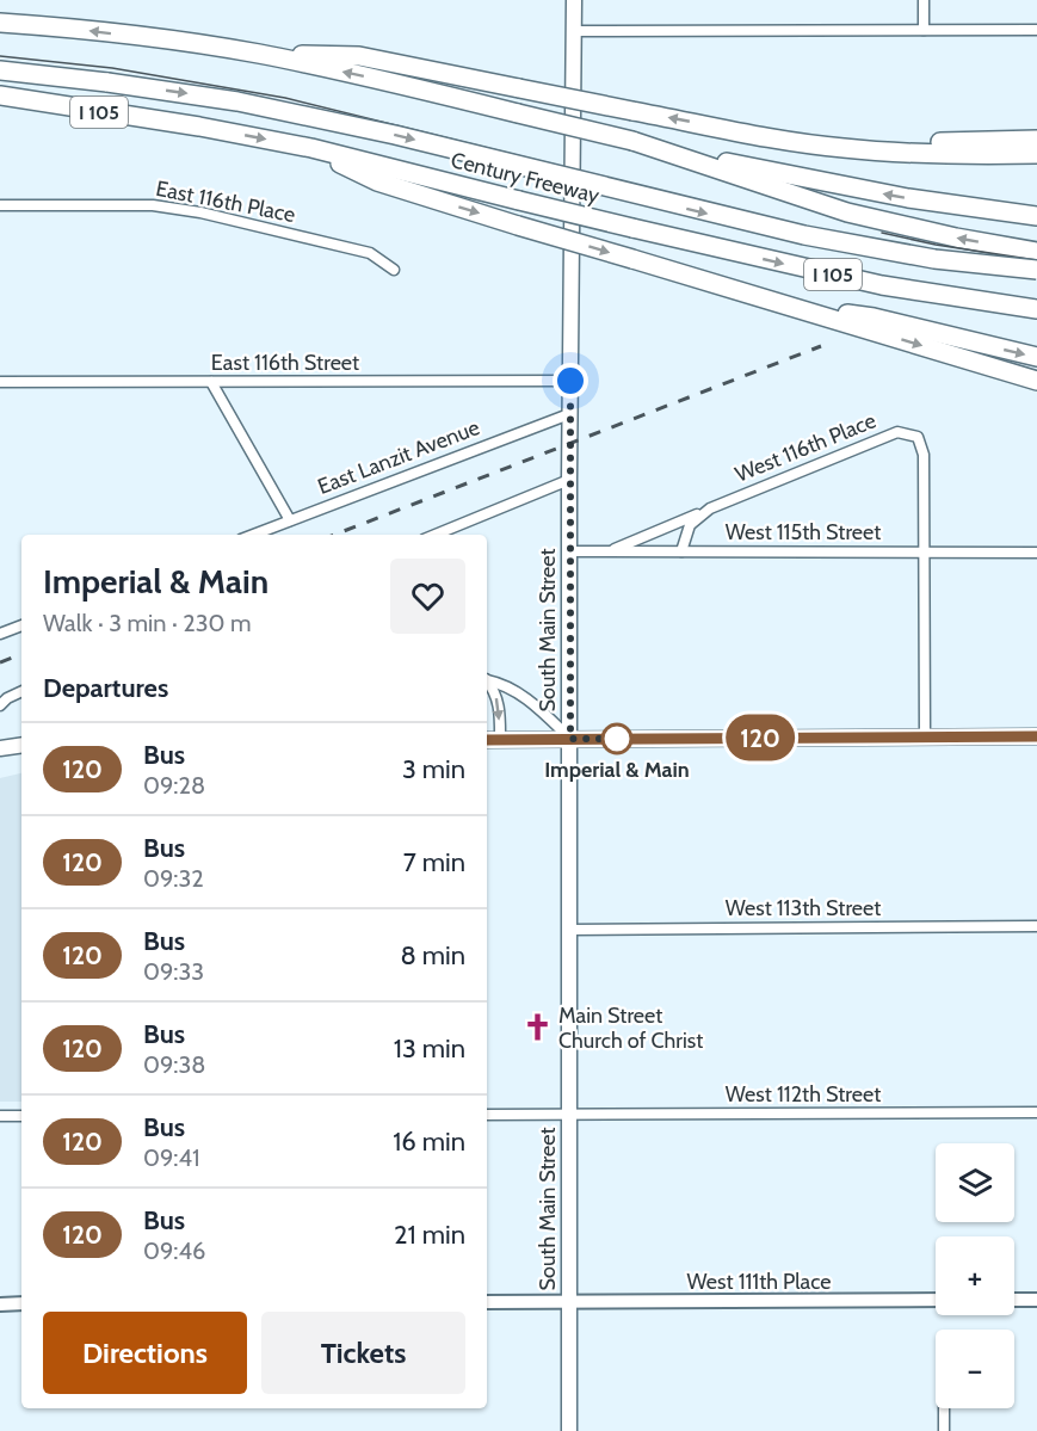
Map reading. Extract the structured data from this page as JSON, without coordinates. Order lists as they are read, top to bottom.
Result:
{
  "streets": {
    "highway": ["I 105", "Century Freeway"],
    "main road": ["South Main Street"],
    "street": [
      "East 116th Place",
      "East 116th Street",
      "West 116th Place",
      "East Lanzit Avenue",
      "West 115th Street",
      "West 113th Street",
      "West 112th Street",
      "West 111th Place"
    ]
  },
  "crossings": [
    ["East 116th Street", "South Main Street"],
    ["West 116th Place", "West 115th Street"],
    ["East Lanzit Avenue", "South Main Street"],
    ["West 115th Street", "South Main Street"],
    ["South Main Street", "West 113th Street"],
    ["South Main Street", "West 112th Street"],
    ["South Main Street", "West 111th Place"]
  ],
  "places": {
    "other": ["Imperial & Main"],
    "church": ["Main Street Church of Christ"]
  },
  "lines": ["bus line 120"],
  "page": {
    "on_map": "120",
    "heading": [
      ["Imperial & Main", "Walk · 3 min · 230 m"],
      "Departures"
    ],
    "list": [
      {
        "mark": "120",
        "name": "Bus",
        "note": "09:28",
        "value": "3 min"
      },
      {
        "mark": "120",
        "name": "Bus",
        "note": "09:32",
        "value": "7 min"
      },
      {
        "mark": "120",
        "name": "Bus",
        "note": "09:33",
        "value": "8 min"
      },
      {
        "mark": "120",
        "name": "Bus",
        "note": "09:38",
        "value": "13 min"
      },
      {
        "mark": "120",
        "name": "Bus",
        "note": "09:41",
        "value": "16 min"
      },
      {
        "mark": "120",
        "name": "Bus",
        "note": "09:46",
        "value": "21 min"
      }
    ],
    "map_buttons": ["+", "−"],
    "buttons": ["Directions", "Tickets"]
  }
}
